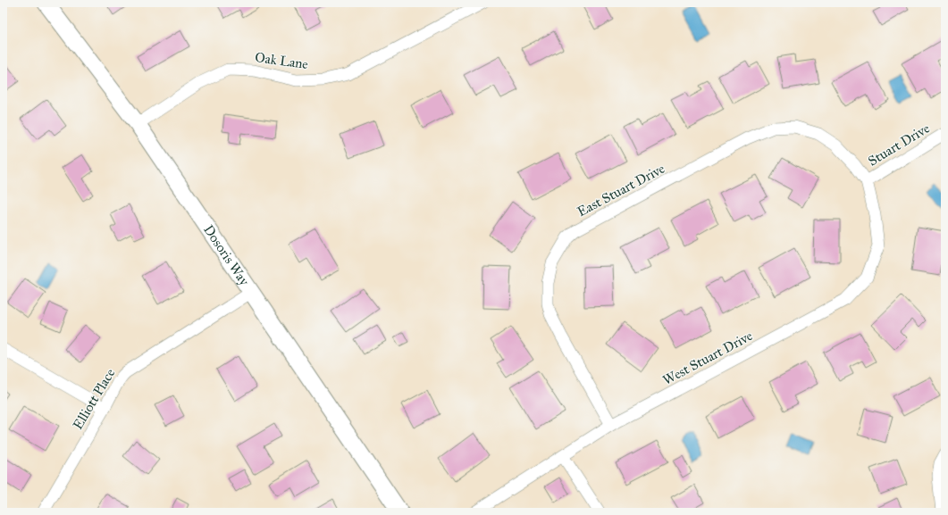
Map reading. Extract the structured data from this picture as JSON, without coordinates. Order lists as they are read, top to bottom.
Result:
{
  "streets": {
    "street": [
      "Oak Lane",
      "Stuart Drive",
      "East Stuart Drive",
      "Dosoris Way",
      "West Stuart Drive",
      "Elliott Place"
    ]
  },
  "crossings": [
    ["Oak Lane", "Dosoris Way"],
    ["Stuart Drive", "East Stuart Drive"],
    ["Stuart Drive", "West Stuart Drive"],
    ["East Stuart Drive", "West Stuart Drive"],
    ["Dosoris Way", "Elliott Place"]
  ]
}
